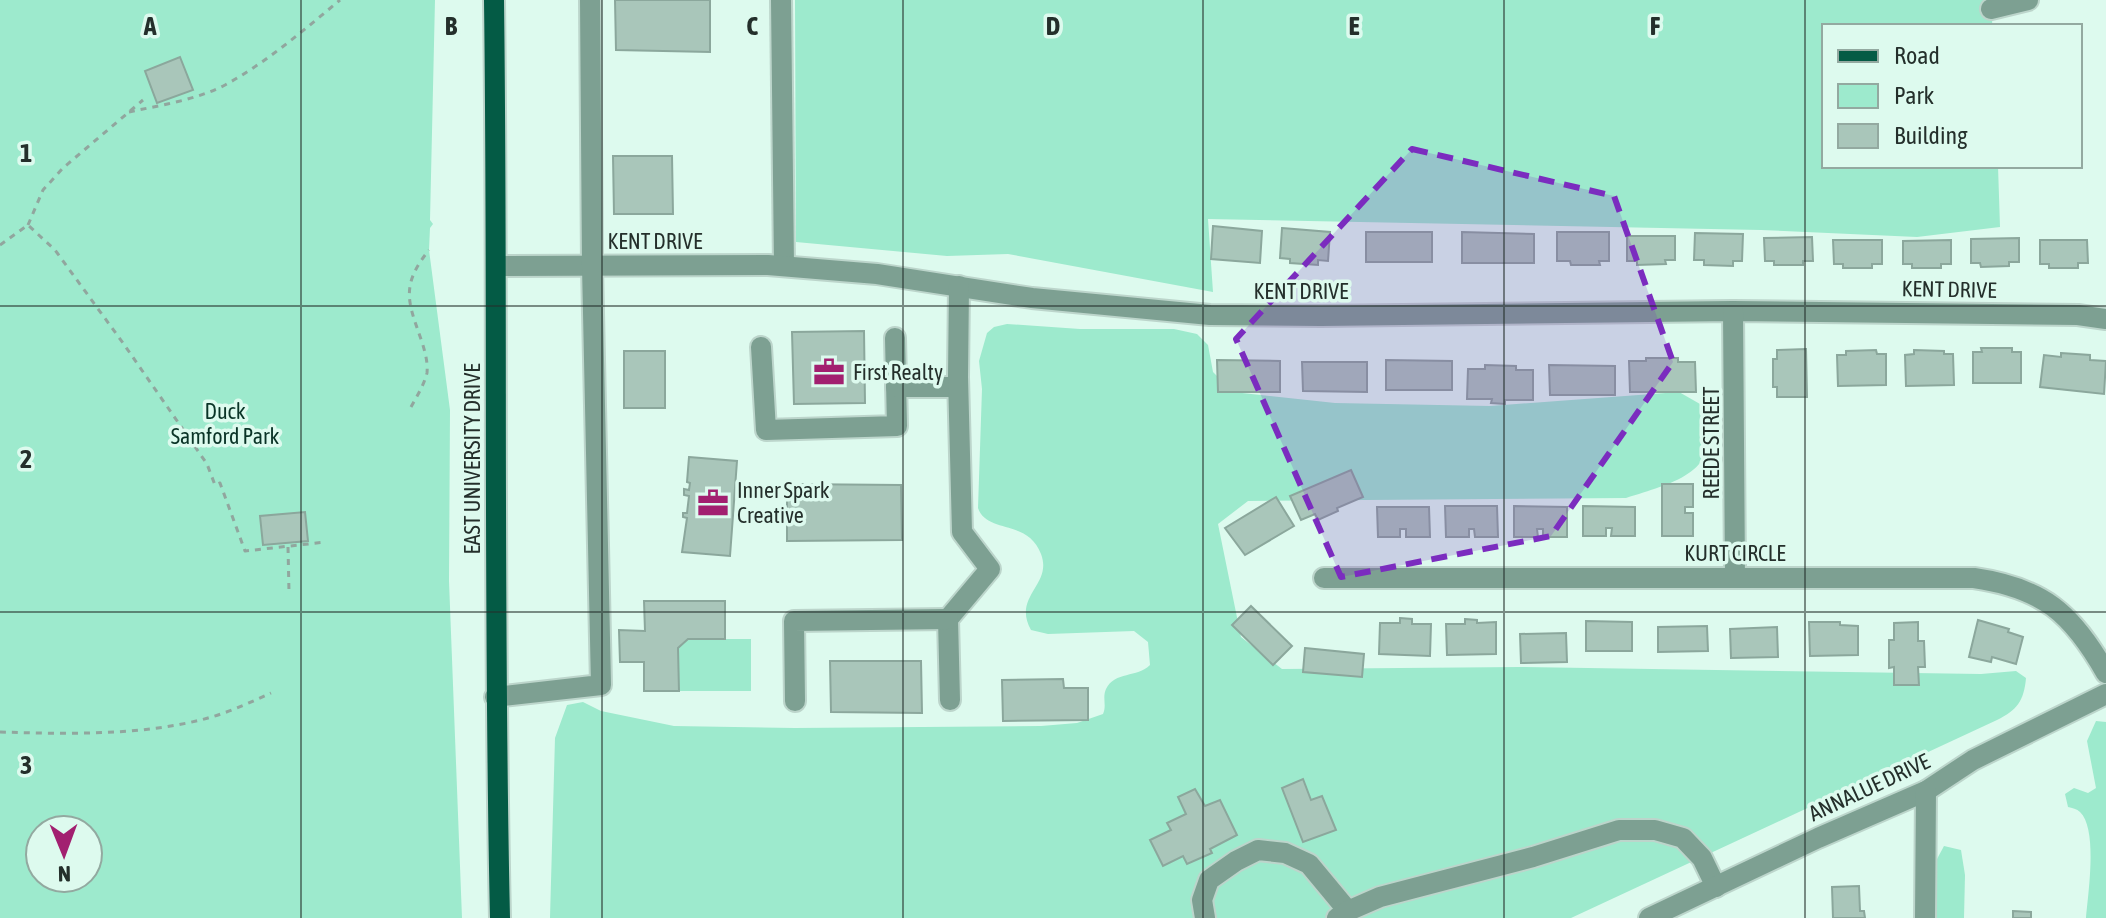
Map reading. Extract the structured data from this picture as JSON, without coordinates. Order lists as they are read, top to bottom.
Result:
{
  "streets": {
    "main road": ["EAST UNIVERSITY DRIVE"],
    "street": [
      "KENT DRIVE",
      "REEDE STREET",
      "KURT CIRCLE",
      "ANNALUE DRIVE"
    ]
  },
  "crossings": [
    ["KENT DRIVE", "REEDE STREET"],
    ["KENT DRIVE", "EAST UNIVERSITY DRIVE"],
    ["REEDE STREET", "KURT CIRCLE"]
  ],
  "parks": ["Duck Samford Park"],
  "places": {
    "office": ["First Realty", "Inner Spark Creative"]
  },
  "legend": ["Road", "Park", "Building"],
  "north": "bottom",
  "grid": {
    "columns": [
      "A",
      "B",
      "C",
      "D",
      "E",
      "F"
    ],
    "rows": ["1", "2", "3"]
  }
}
